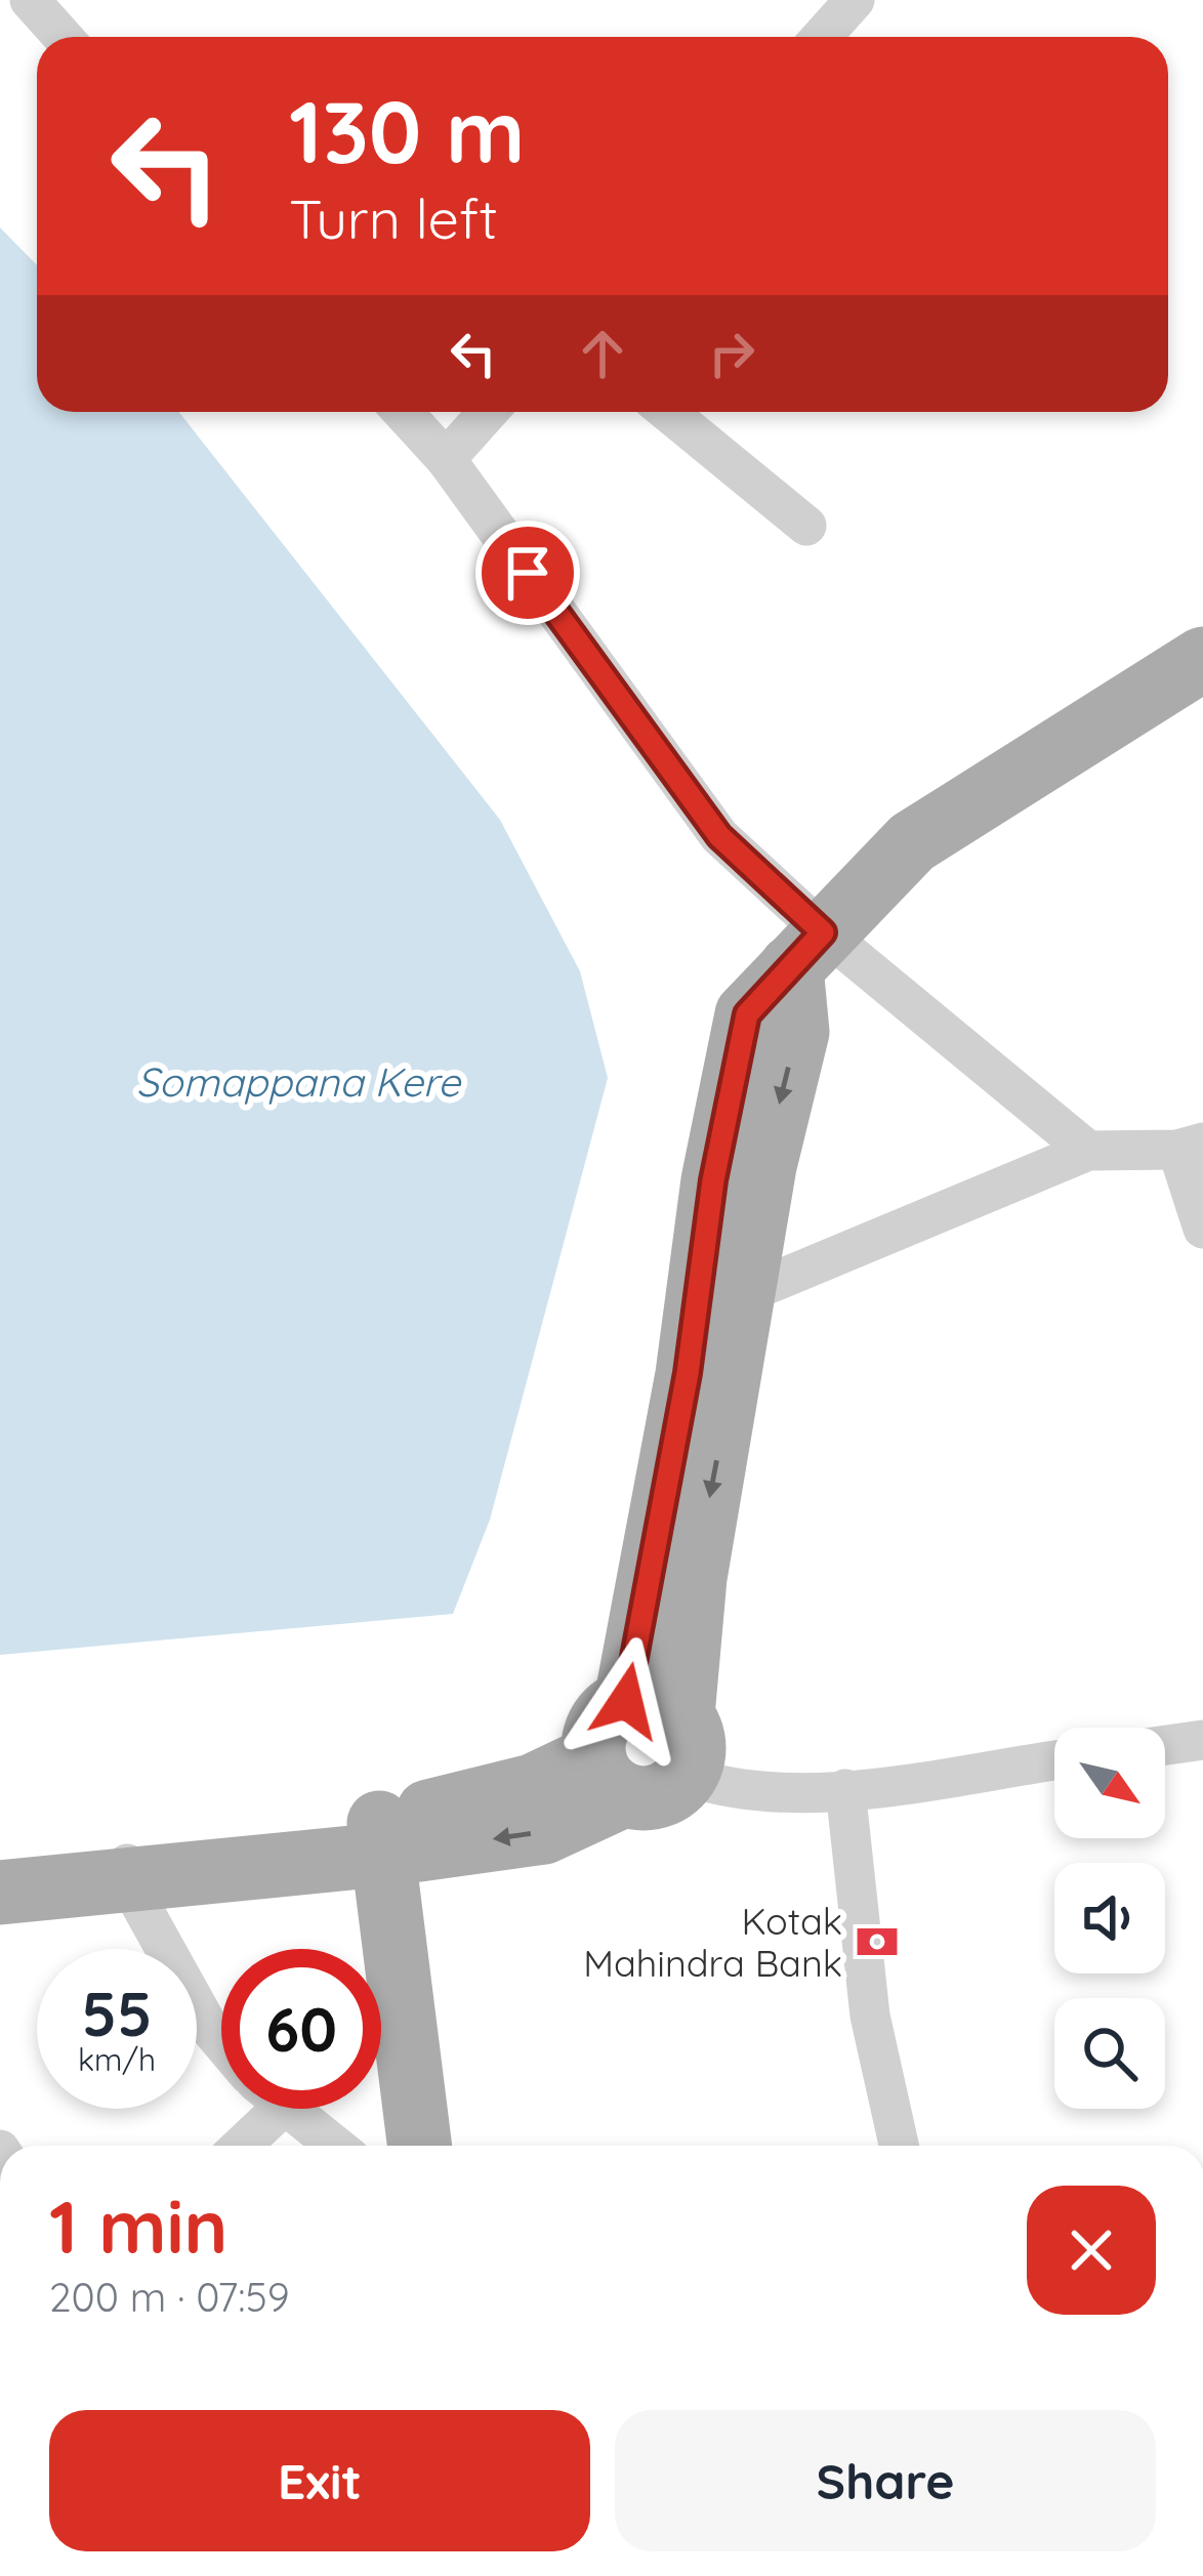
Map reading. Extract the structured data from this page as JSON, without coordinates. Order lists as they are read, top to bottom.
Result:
{
  "water": ["Somappana Kere"],
  "places": {
    "bank": ["Kotak Mahindra Bank"]
  },
  "north": "bottom right",
  "page": {
    "turn": ["130 m", "Turn left"],
    "speed": "55 km/h",
    "limit": "60",
    "heading": ["1 min", "200 m · 07:59"],
    "buttons": ["Exit", "Share"]
  }
}
